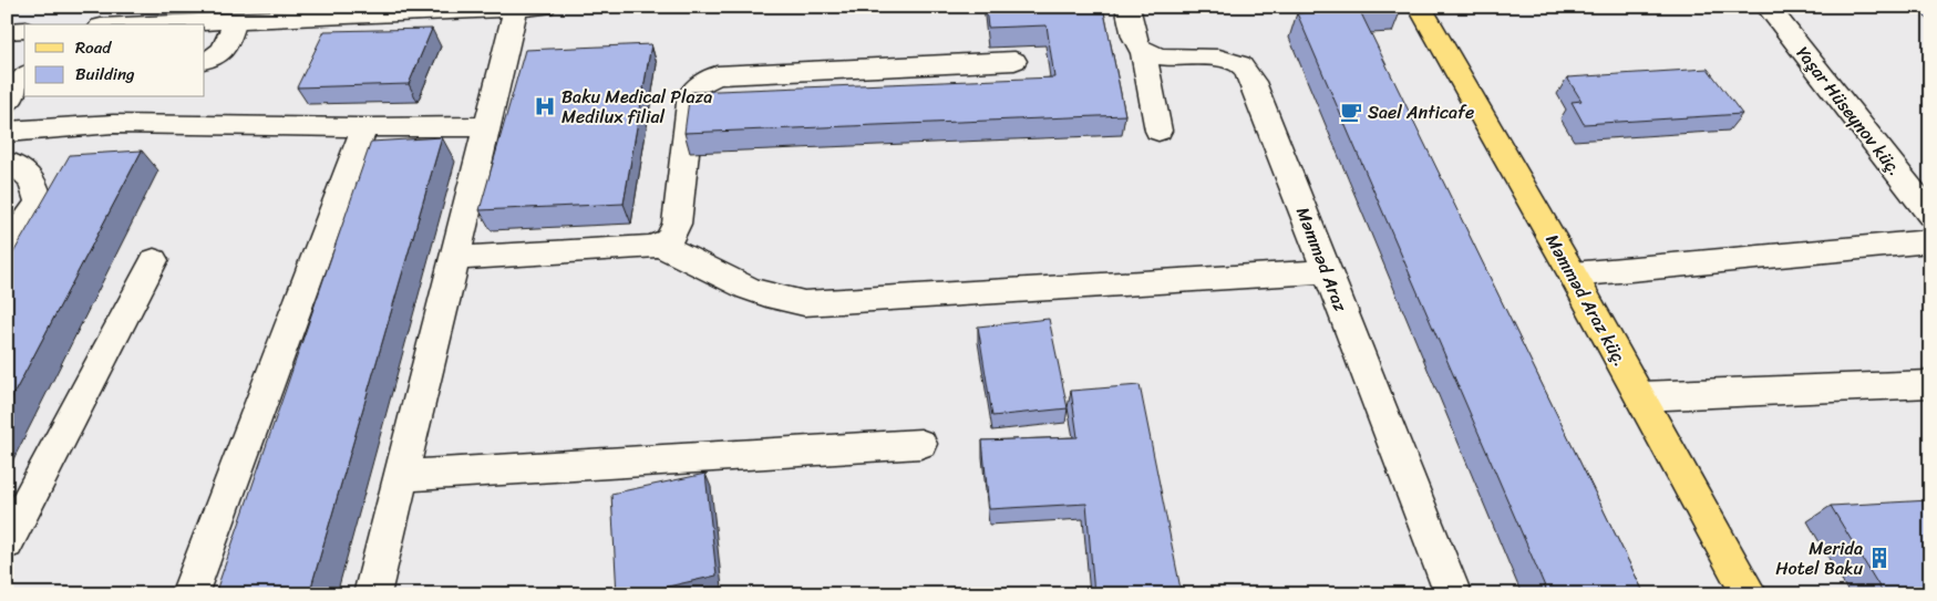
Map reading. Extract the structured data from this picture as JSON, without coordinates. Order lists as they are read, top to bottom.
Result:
{
  "streets": {
    "main road": ["Məmməd Araz küç."],
    "street": ["Yaşar Hüseynov küç.", "Məmməd Araz"]
  },
  "places": {
    "hospital": ["Baku Medical Plaza Medilux filial"],
    "cafe": ["Sael Anticafe"],
    "building": ["Merida Hotel Baku"]
  },
  "legend": ["Road", "Building"]
}
